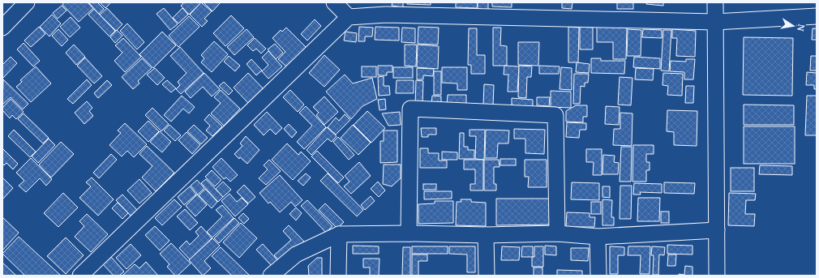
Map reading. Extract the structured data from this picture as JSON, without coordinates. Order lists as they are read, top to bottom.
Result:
{
  "north": "right"
}
